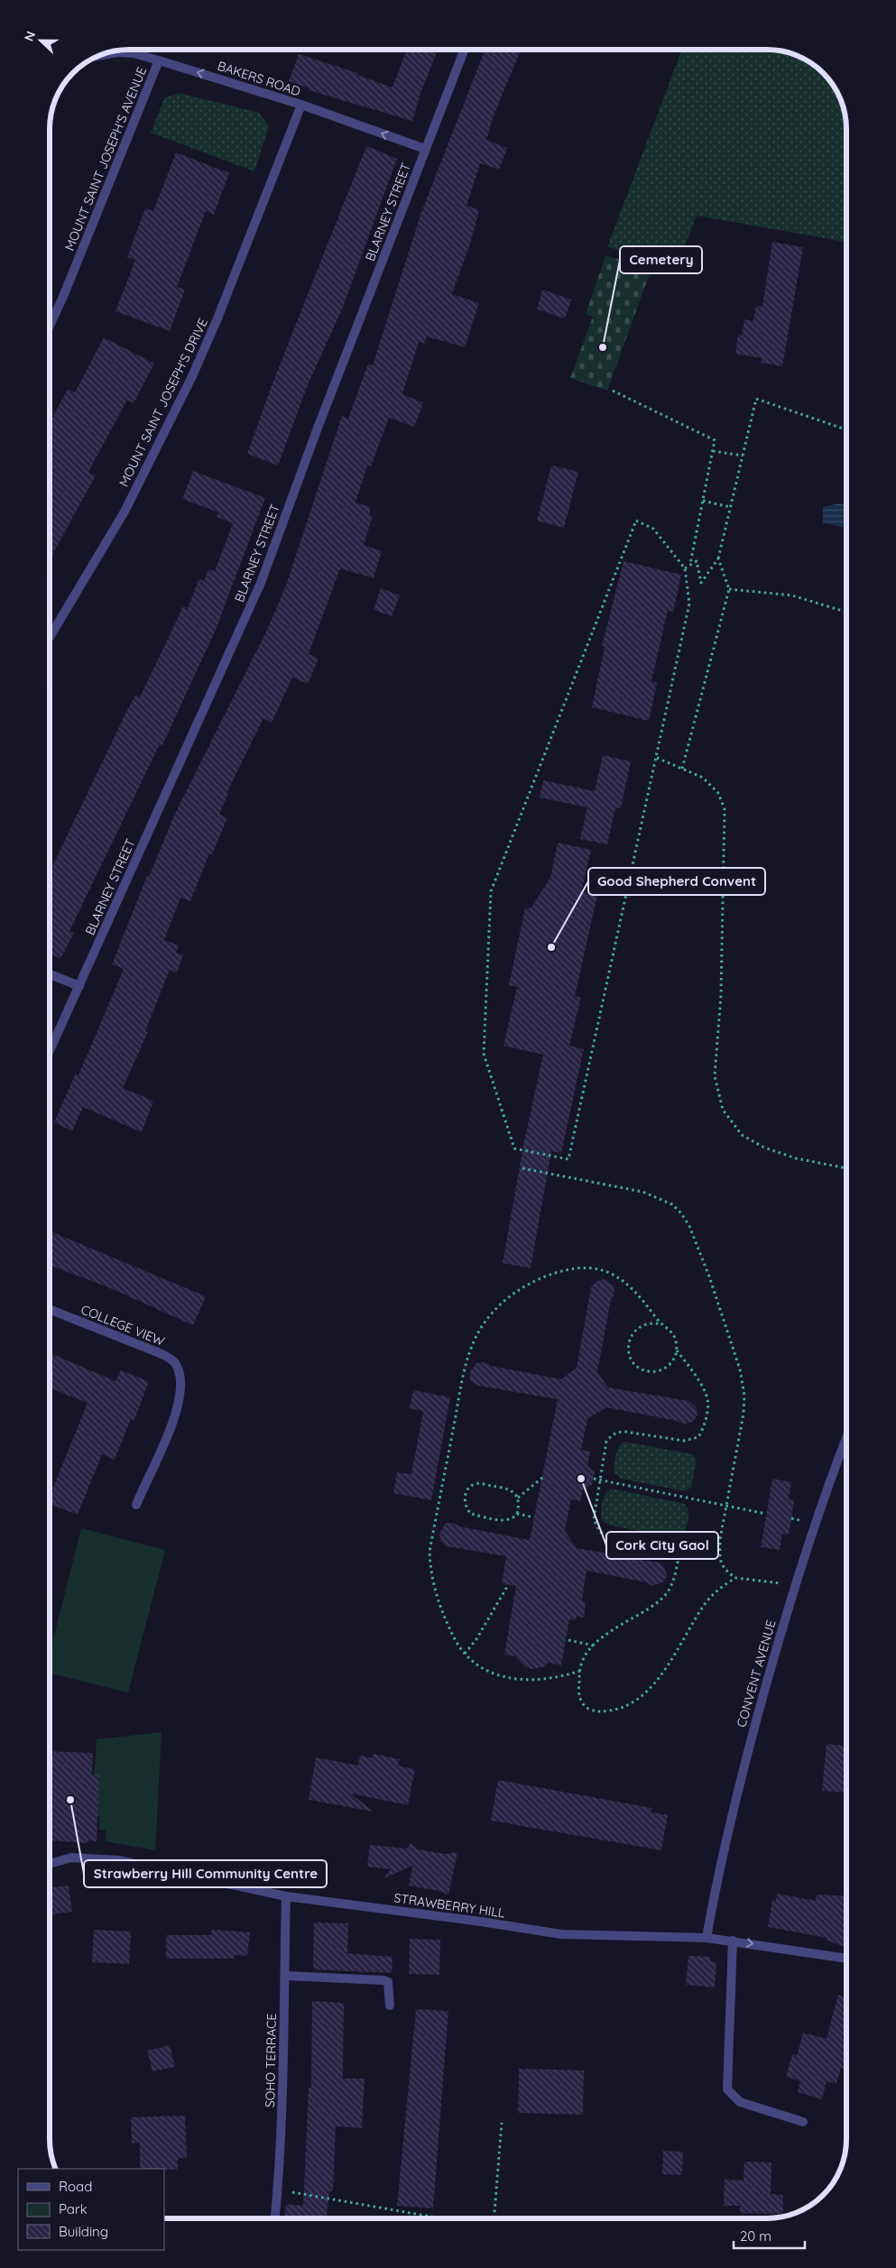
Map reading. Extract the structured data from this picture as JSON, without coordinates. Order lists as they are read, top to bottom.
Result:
{
  "streets": {
    "street": [
      "BAKERS ROAD",
      "MOUNT SAINT JOSEPH'S AVENUE",
      "BLARNEY STREET",
      "MOUNT SAINT JOSEPH'S DRIVE",
      "COLLEGE VIEW",
      "CONVENT AVENUE",
      "STRAWBERRY HILL",
      "SOHO TERRACE"
    ]
  },
  "crossings": [
    ["BAKERS ROAD", "MOUNT SAINT JOSEPH'S AVENUE"],
    ["BAKERS ROAD", "BLARNEY STREET"],
    ["BAKERS ROAD", "MOUNT SAINT JOSEPH'S DRIVE"],
    ["CONVENT AVENUE", "STRAWBERRY HILL"],
    ["STRAWBERRY HILL", "SOHO TERRACE"]
  ],
  "one_way": ["BAKERS ROAD"],
  "places": [
    "Cemetery",
    "Good Shepherd Convent",
    "Cork City Gaol",
    "Strawberry Hill Community Centre"
  ],
  "legend": ["Road", "Park", "Building"],
  "scale_bar": "20 m",
  "north": "left"
}
